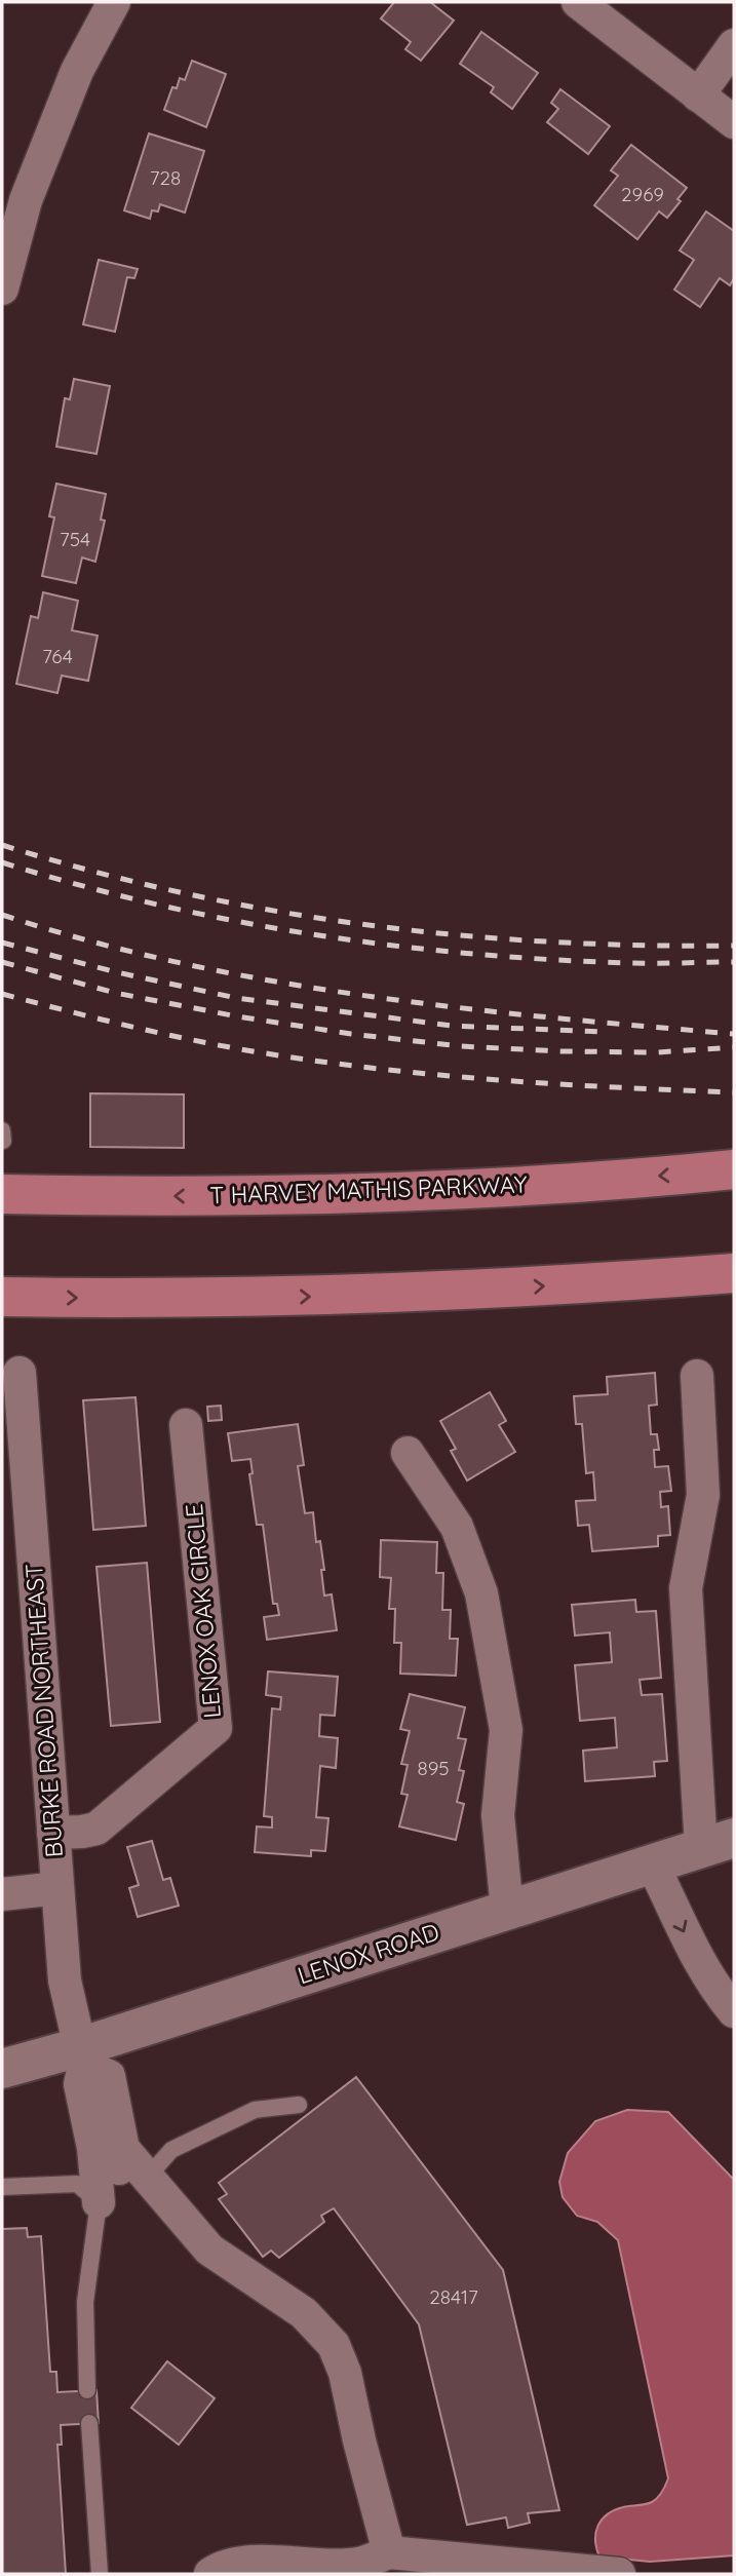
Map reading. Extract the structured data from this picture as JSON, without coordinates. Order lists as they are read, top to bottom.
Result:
{
  "streets": {
    "highway": ["T HARVEY MATHIS PARKWAY"],
    "street": ["LENOX OAK CIRCLE", "BURKE ROAD NORTHEAST", "LENOX ROAD"]
  },
  "crossings": [
    ["LENOX OAK CIRCLE", "BURKE ROAD NORTHEAST"],
    ["BURKE ROAD NORTHEAST", "LENOX ROAD"]
  ],
  "house_numbers": [
    "728",
    "2969",
    "754",
    "764",
    "895",
    "28417"
  ]
}
